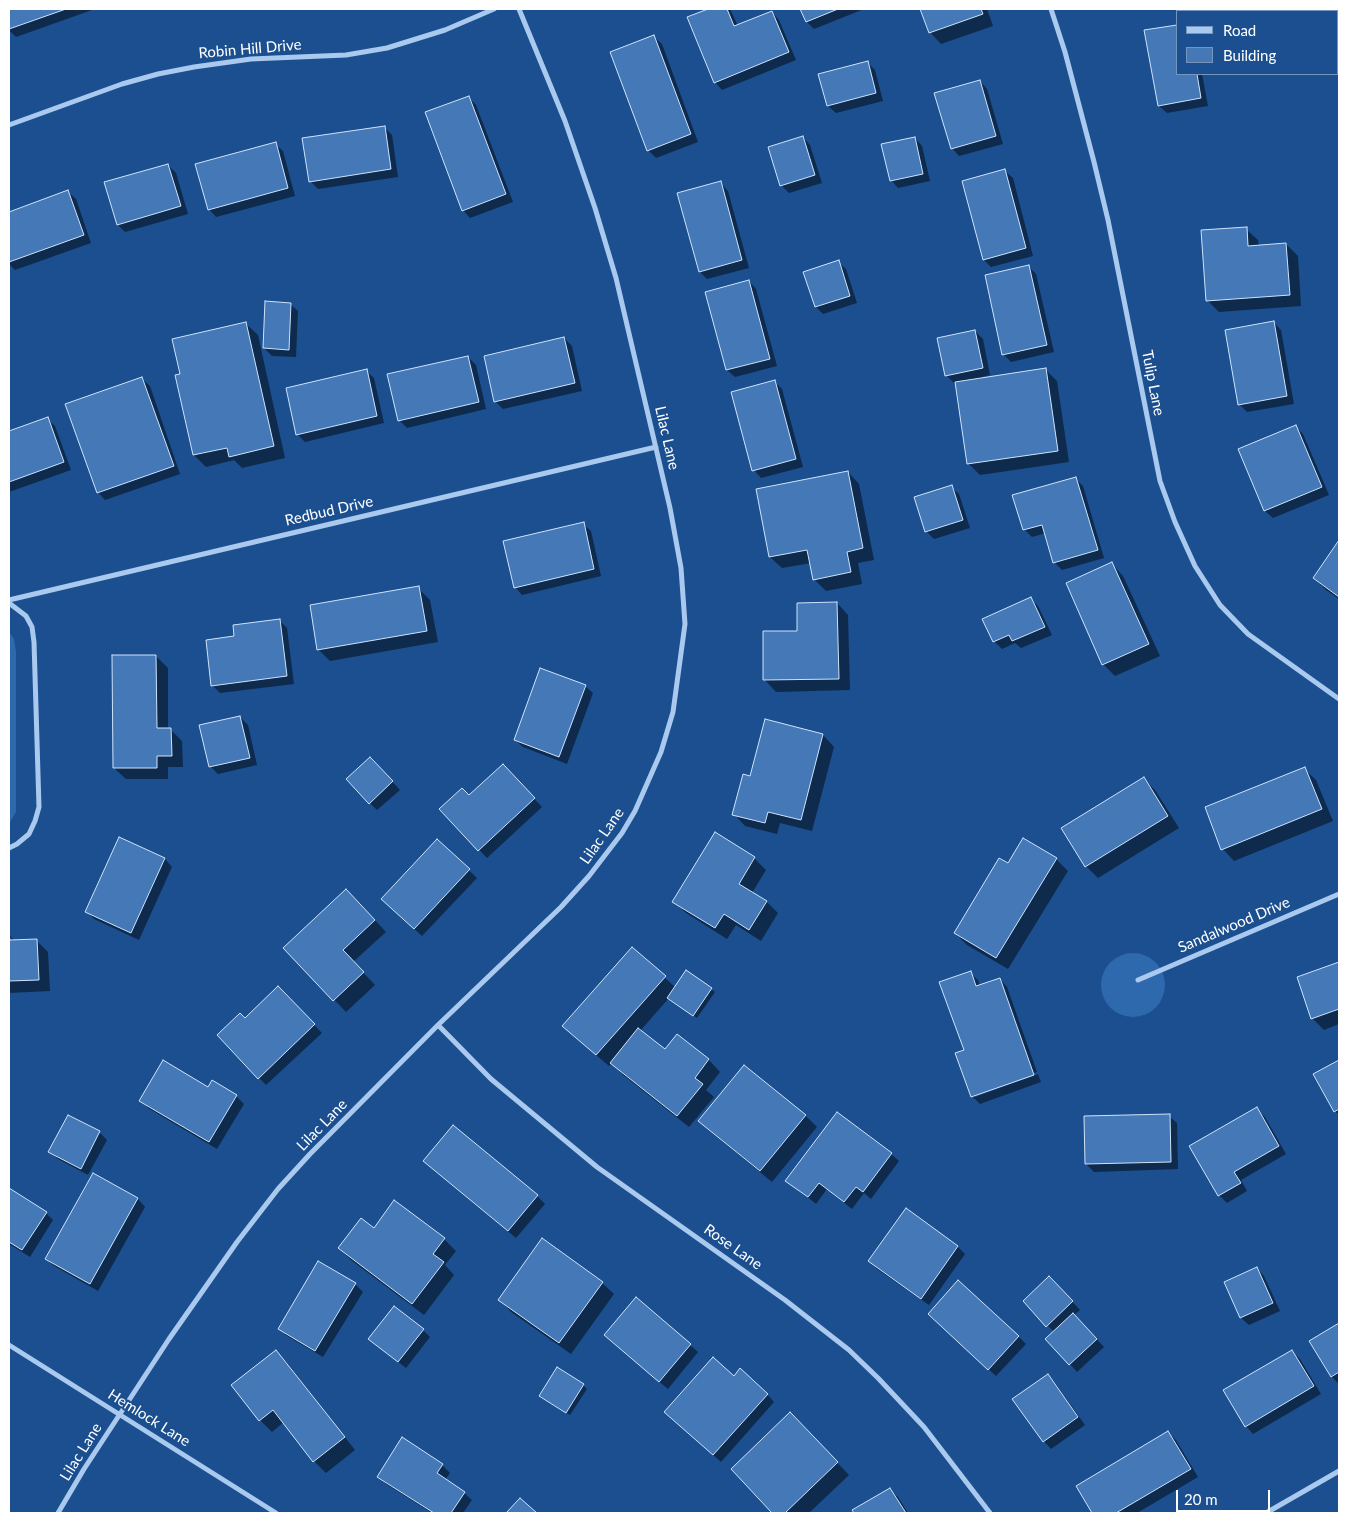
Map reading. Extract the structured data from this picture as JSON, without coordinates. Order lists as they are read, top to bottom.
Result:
{
  "streets": {
    "street": [
      "Robin Hill Drive",
      "Tulip Lane",
      "Lilac Lane",
      "Redbud Drive",
      "Sandalwood Drive",
      "Rose Lane",
      "Hemlock Lane"
    ]
  },
  "crossings": [
    ["Lilac Lane", "Redbud Drive"],
    ["Lilac Lane", "Rose Lane"],
    ["Lilac Lane", "Hemlock Lane"]
  ],
  "legend": ["Road", "Building"],
  "scale_bar": "20 m"
}
